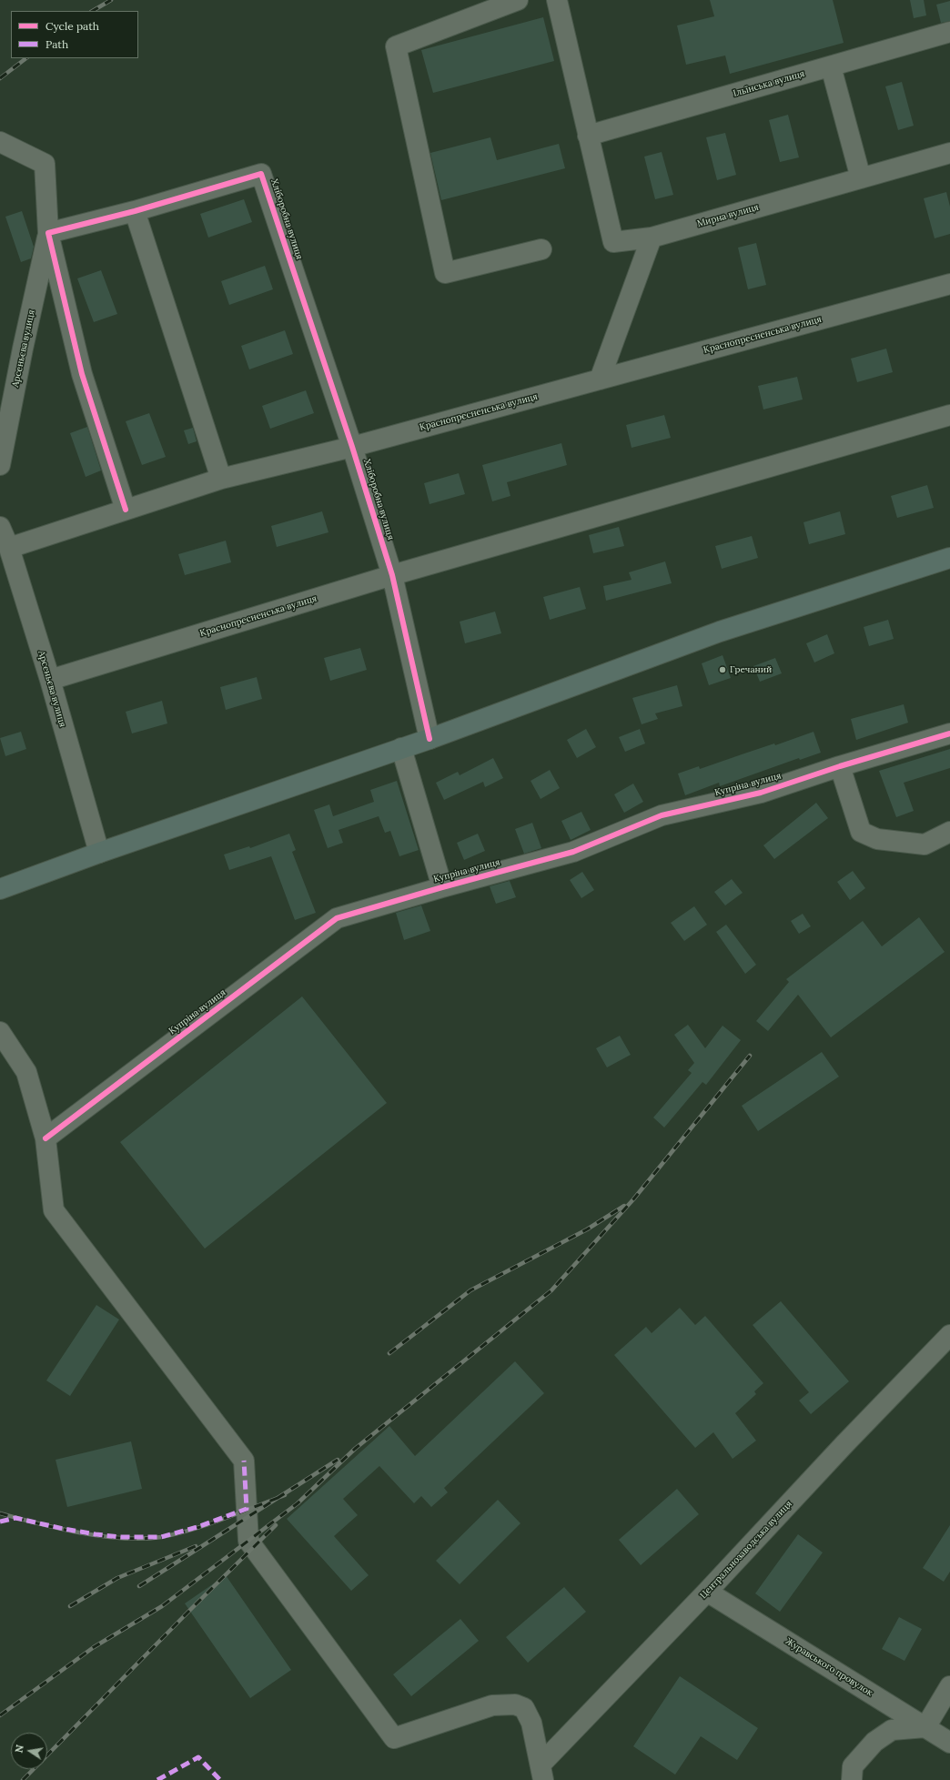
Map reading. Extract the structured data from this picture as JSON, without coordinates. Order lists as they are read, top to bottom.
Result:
{
  "streets": {
    "street": [
      "Ільїнська вулиця",
      "Мирна вулиця",
      "Хліборобна вулиця",
      "Краснопресненська вулиця",
      "Арсеньєва вулиця",
      "Купріна вулиця",
      "Центральнозаводська вулиця",
      "Журавського провулок"
    ]
  },
  "crossings": [
    ["Ільїнська вулиця", "Мирна вулиця"],
    ["Хліборобна вулиця", "Краснопресненська вулиця"],
    ["Хліборобна вулиця", "Арсеньєва вулиця"],
    ["Краснопресненська вулиця", "Арсеньєва вулиця"],
    ["Центральнозаводська вулиця", "Журавського провулок"]
  ],
  "places": ["Гречаний"],
  "legend": ["Cycle path", "Path"],
  "north": "left"
}
